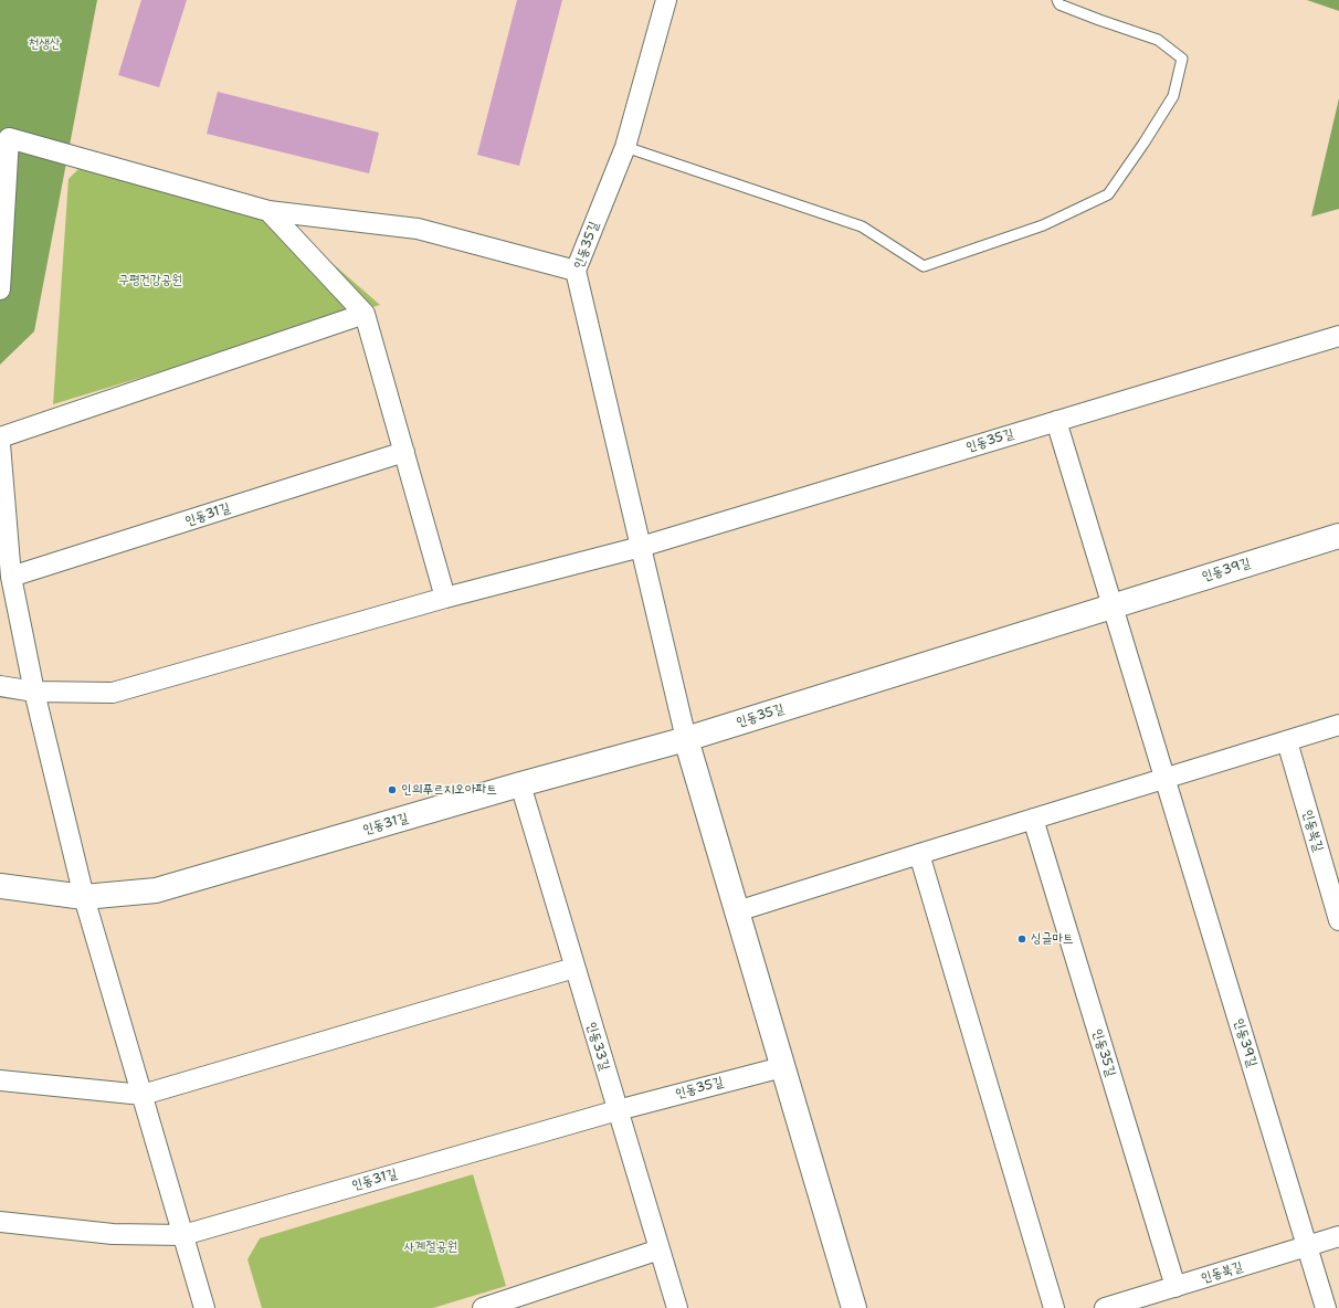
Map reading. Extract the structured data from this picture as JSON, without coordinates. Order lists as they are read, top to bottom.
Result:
{
  "streets": {
    "street": [
      "인동35길",
      "인동31길",
      "인동39길",
      "인동북길",
      "인동33길"
    ]
  },
  "crossings": [
    ["인동35길", "인동31길"],
    ["인동35길", "인동39길"],
    ["인동35길", "인동북길"],
    ["인동35길", "인동33길"],
    ["인동31길", "인동33길"],
    ["인동39길", "인동북길"]
  ],
  "parks": ["천생산", "구평건강공원", "사계절공원"],
  "places": ["인의푸르지오아파트", "싱글마트"]
}
